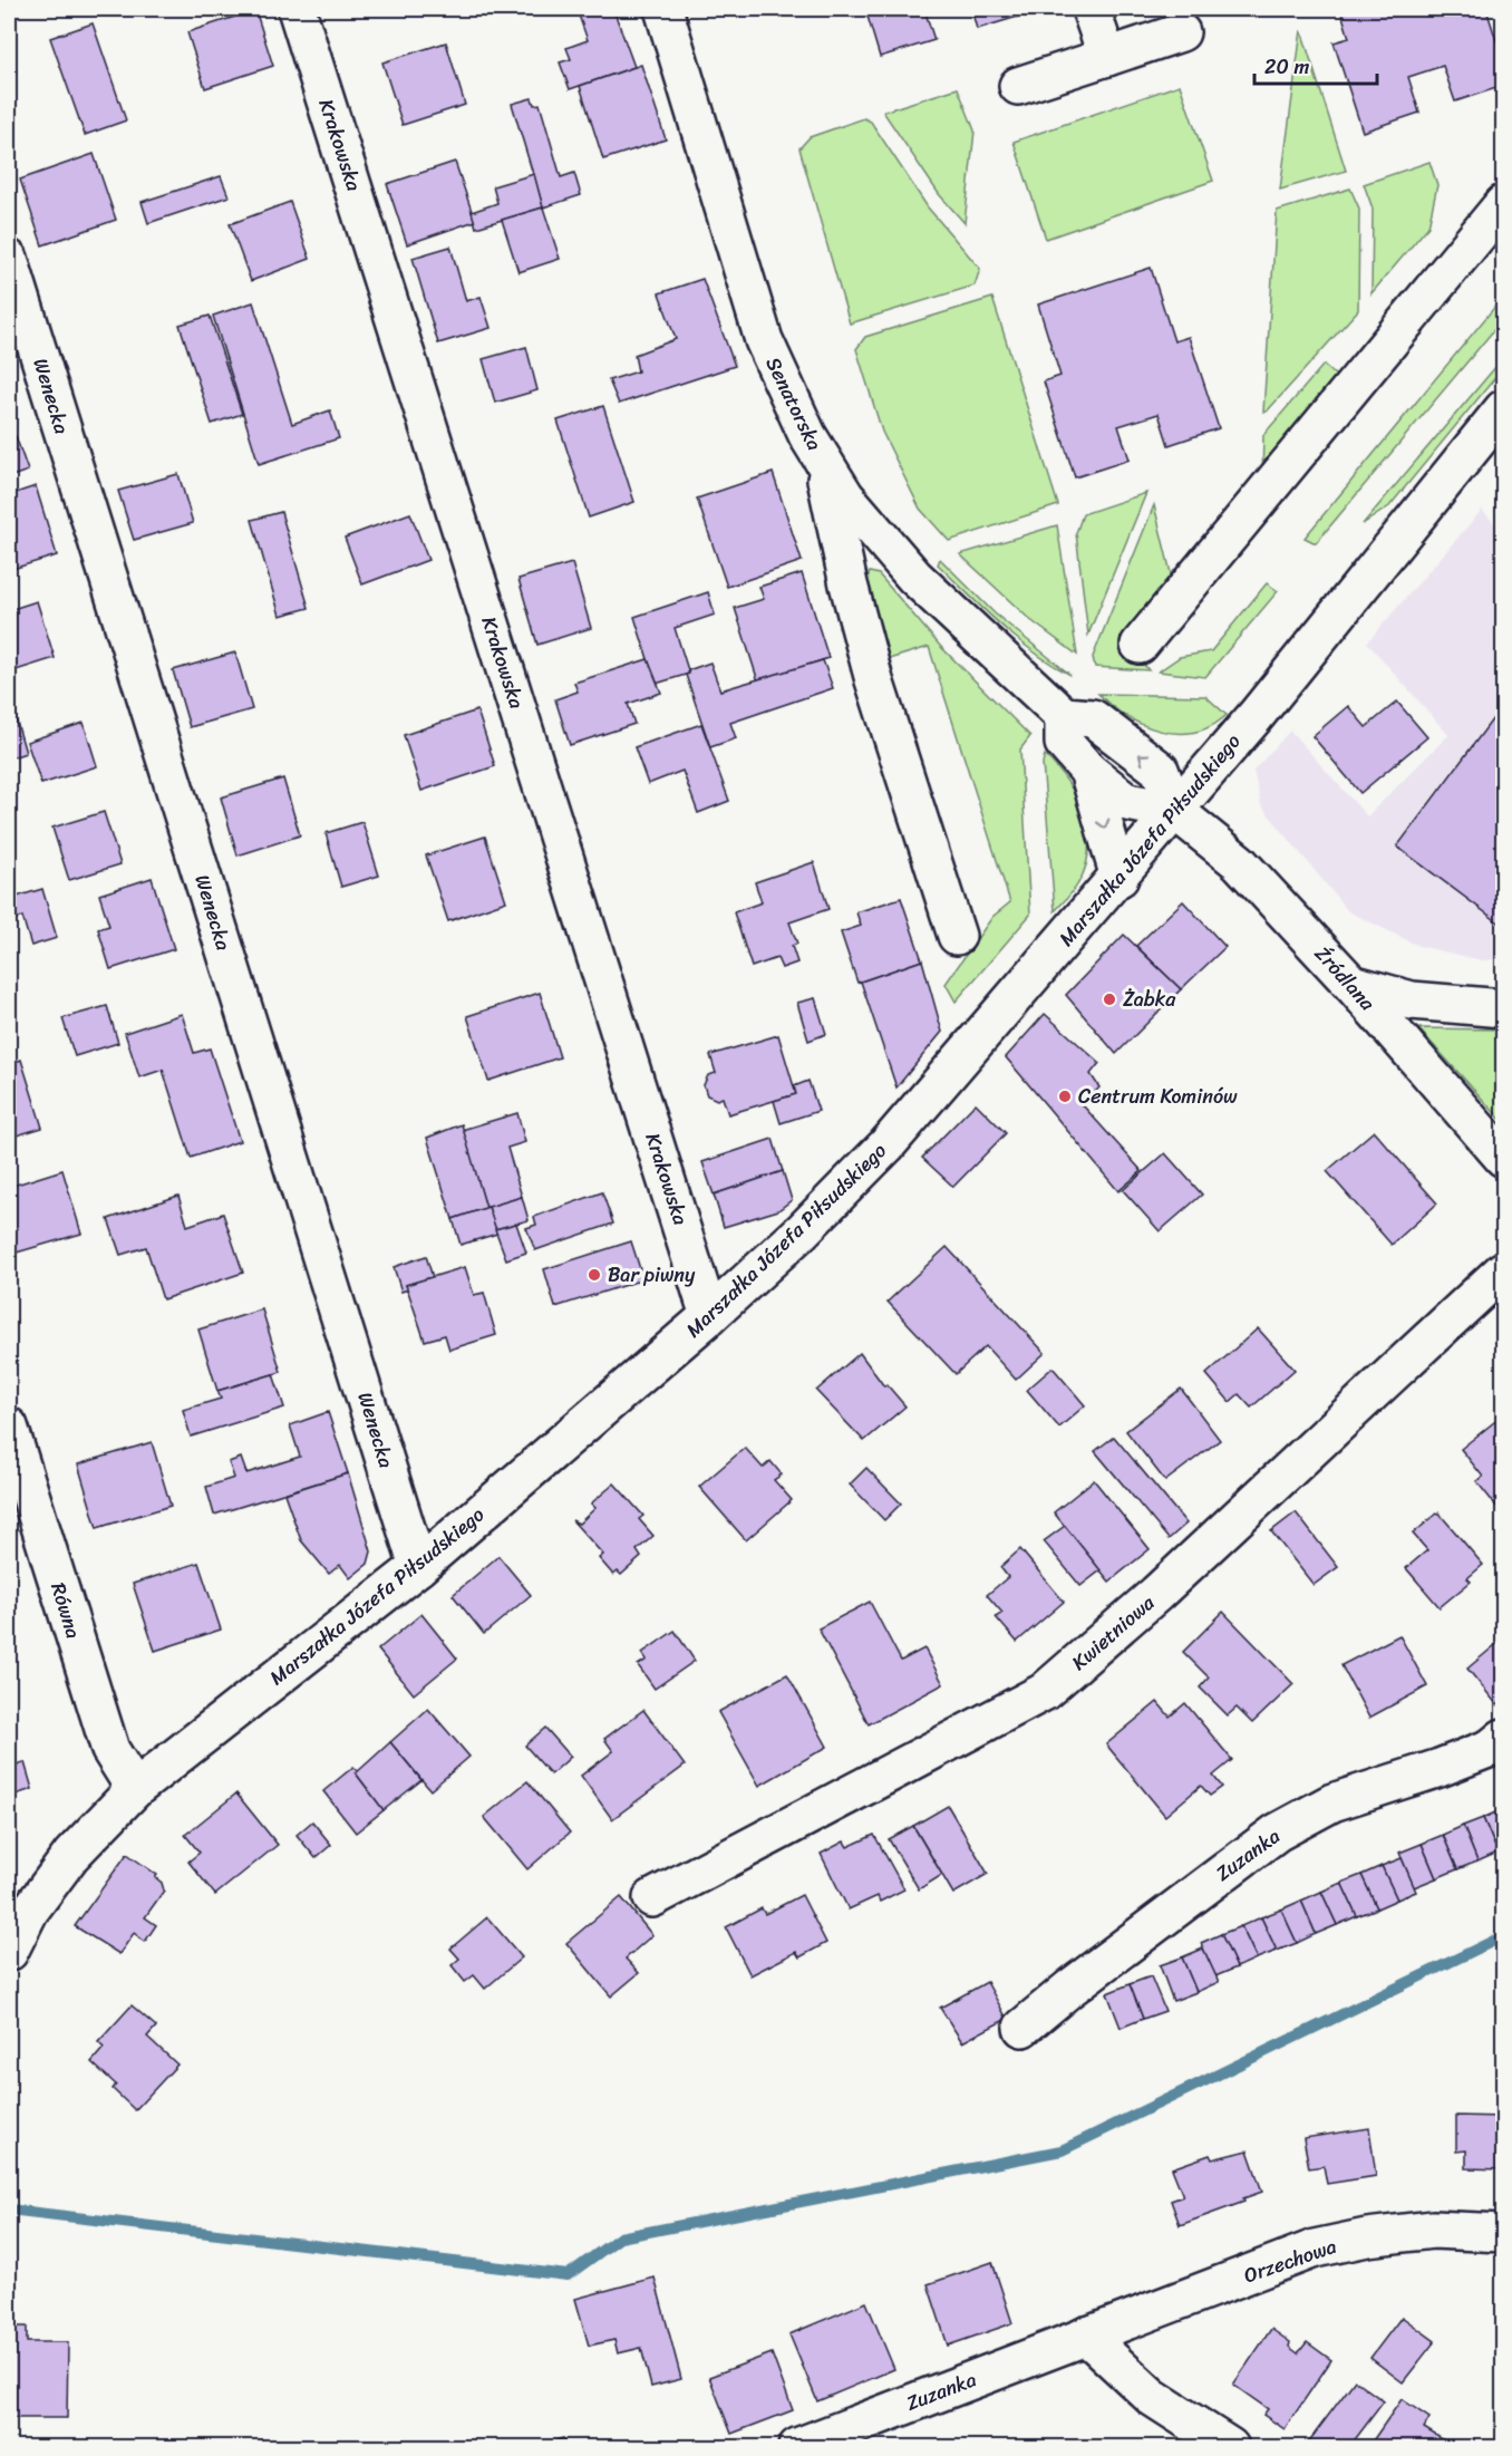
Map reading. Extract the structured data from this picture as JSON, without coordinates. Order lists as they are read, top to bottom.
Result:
{
  "streets": {
    "street": [
      "Krakowska",
      "Wenecka",
      "Senatorska",
      "Marszałka Józefa Piłsudskiego",
      "Źródlana",
      "Równa",
      "Kwietniowa",
      "Zuzanka",
      "Orzechowa"
    ]
  },
  "crossings": [
    ["Krakowska", "Marszałka Józefa Piłsudskiego"],
    ["Wenecka", "Marszałka Józefa Piłsudskiego"],
    ["Marszałka Józefa Piłsudskiego", "Źródlana"],
    ["Marszałka Józefa Piłsudskiego", "Równa"],
    ["Zuzanka", "Orzechowa"]
  ],
  "places": ["Żabka", "Centrum Kominów", "Bar piwny"],
  "scale_bar": "20 m"
}
